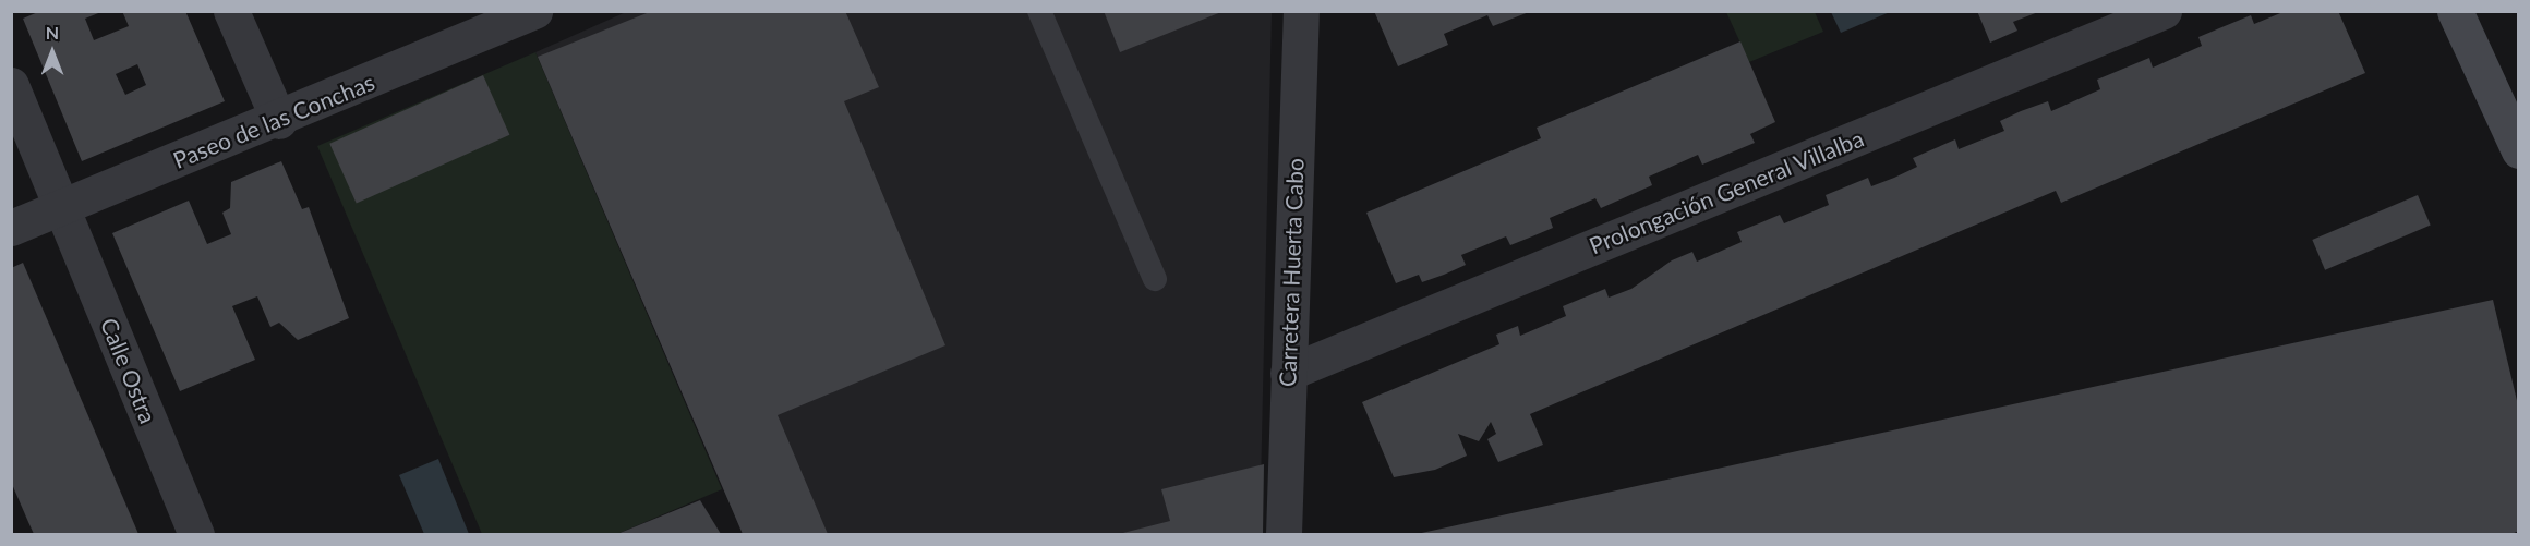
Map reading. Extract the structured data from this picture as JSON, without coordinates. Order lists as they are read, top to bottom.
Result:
{
  "streets": {
    "street": [
      "Paseo de las Conchas",
      "Prolongación General Villalba",
      "Carretera Huerta Cabo",
      "Calle Ostra"
    ]
  },
  "crossings": [
    ["Paseo de las Conchas", "Calle Ostra"],
    ["Prolongación General Villalba", "Carretera Huerta Cabo"]
  ],
  "north": "top"
}
